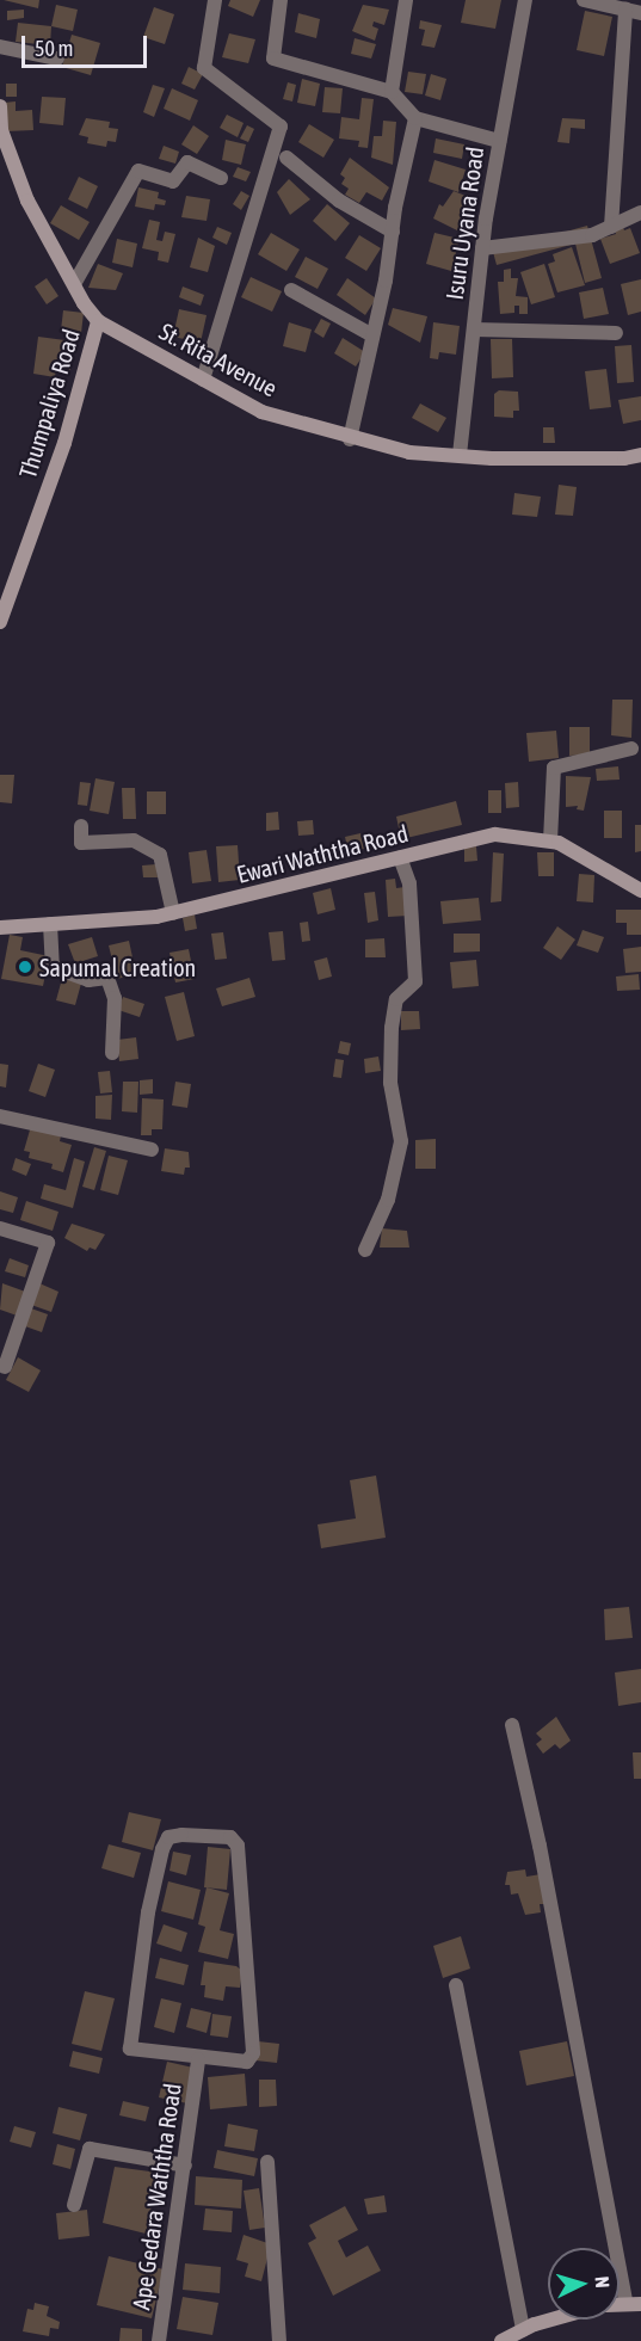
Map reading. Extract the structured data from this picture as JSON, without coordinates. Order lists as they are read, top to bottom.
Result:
{
  "streets": {
    "street": [
      "Isuru Uyana Road",
      "St. Rita Avenue",
      "Thumpaliya Road",
      "Ewari Waththa Road",
      "Ape Gedara Waththa Road"
    ]
  },
  "crossings": [
    ["Isuru Uyana Road", "St. Rita Avenue"],
    ["St. Rita Avenue", "Thumpaliya Road"]
  ],
  "places": ["Sapumal Creation"],
  "scale_bar": "50 m",
  "north": "right"
}
